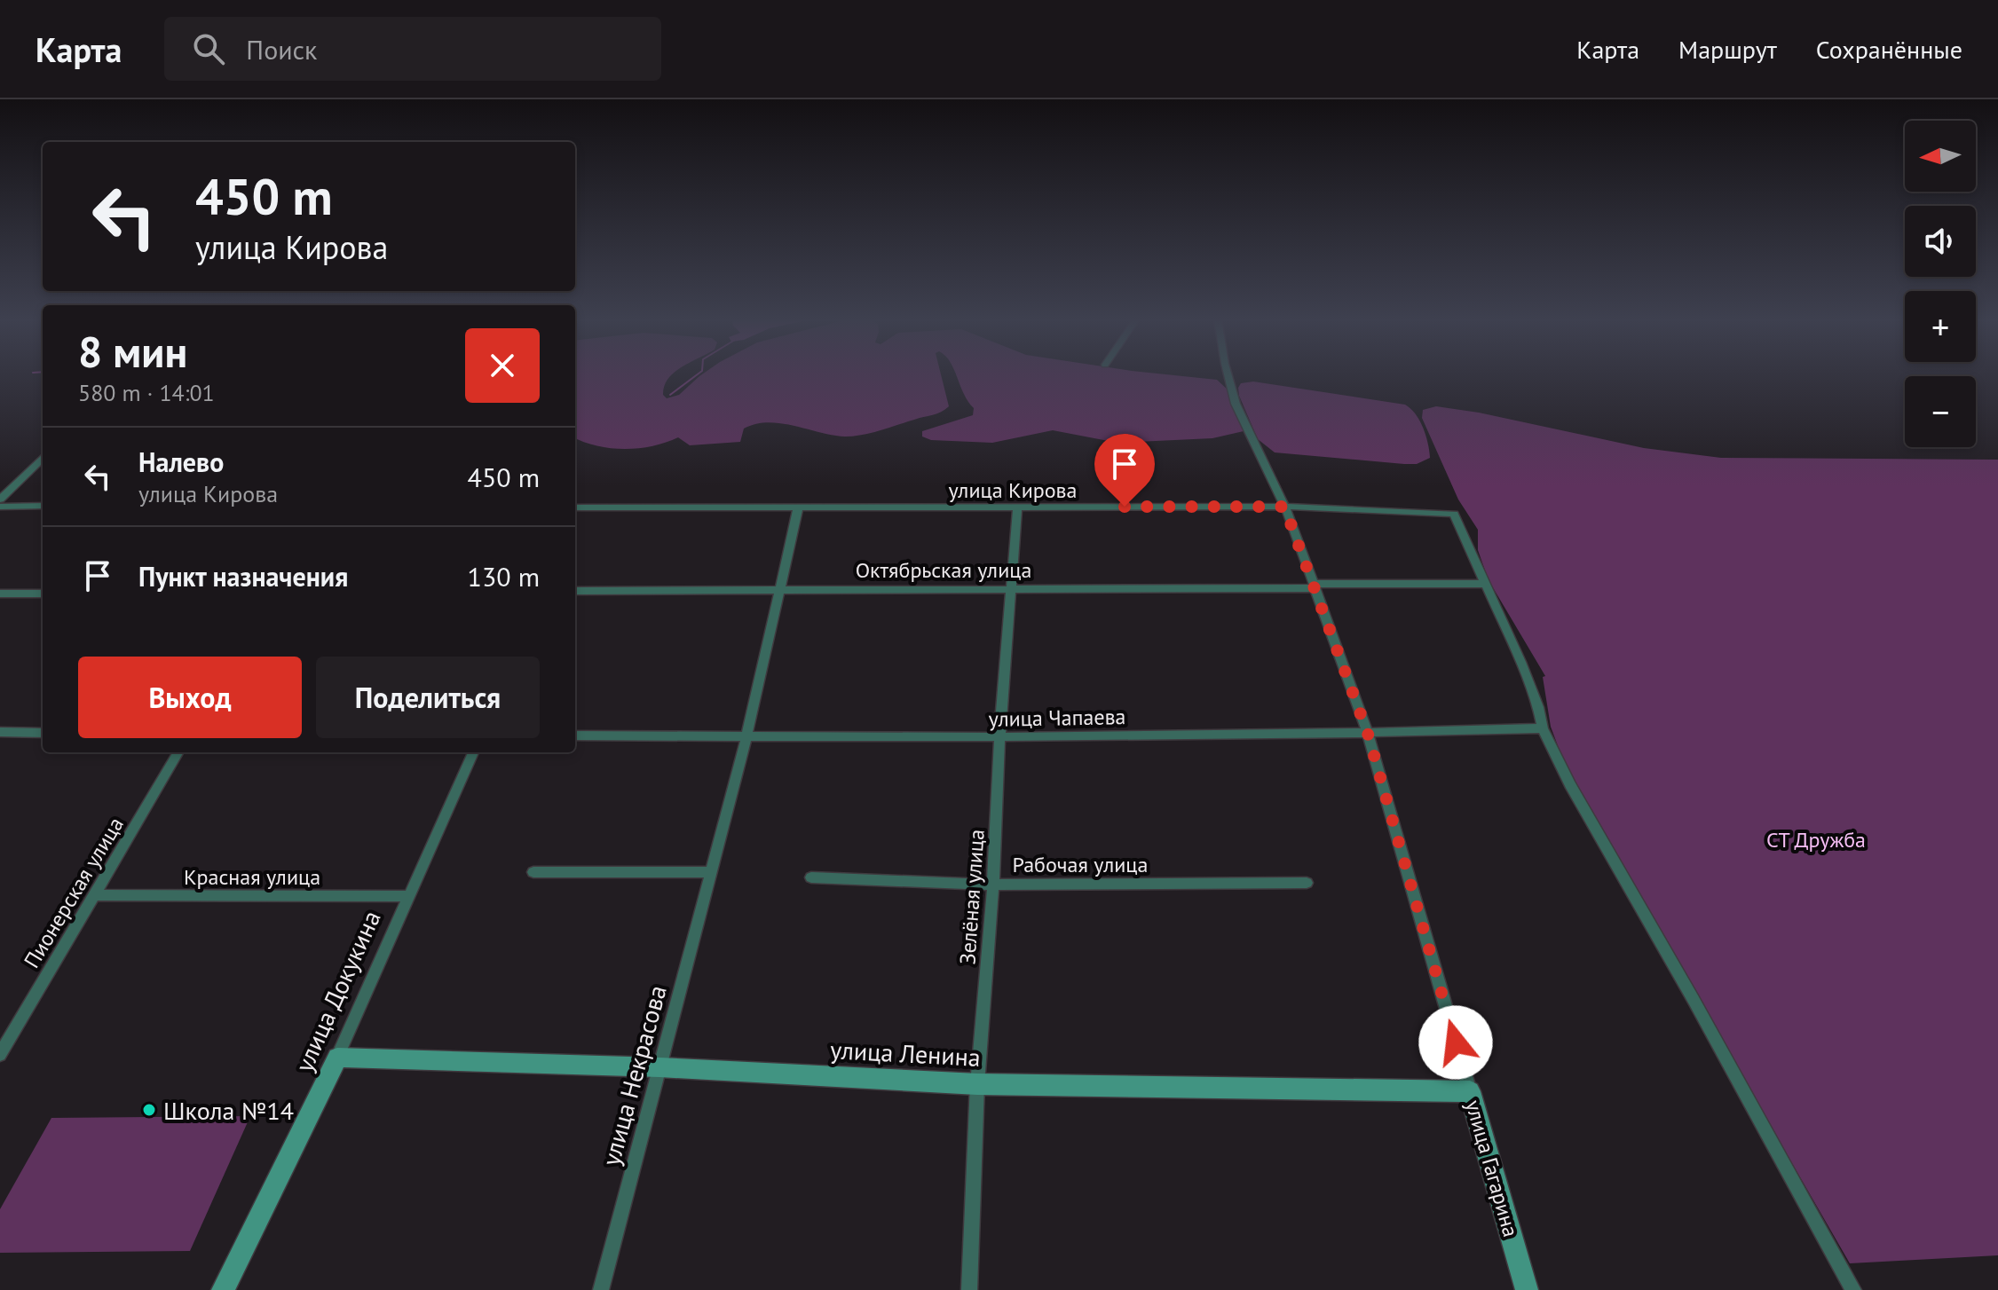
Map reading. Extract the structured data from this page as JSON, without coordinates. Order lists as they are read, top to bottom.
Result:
{
  "streets": {
    "street": [
      "улица Кирова",
      "Октябрьская улица",
      "улица Чапаева",
      "Рабочая улица",
      "Красная улица",
      "Пионерская улица",
      "Зелёная улица",
      "улица Докукина",
      "улица Ленина",
      "улица Некрасова",
      "улица Гагарина"
    ]
  },
  "crossings": [
    ["улица Кирова", "Октябрьская улица"],
    ["улица Кирова", "Зелёная улица"],
    ["улица Кирова", "улица Некрасова"],
    ["улица Кирова", "улица Гагарина"],
    ["Октябрьская улица", "Зелёная улица"],
    ["Октябрьская улица", "улица Некрасова"],
    ["Октябрьская улица", "улица Гагарина"],
    ["улица Чапаева", "Зелёная улица"],
    ["улица Чапаева", "улица Некрасова"],
    ["улица Чапаева", "улица Гагарина"],
    ["Рабочая улица", "Зелёная улица"],
    ["Красная улица", "Пионерская улица"],
    ["Красная улица", "улица Докукина"],
    ["Зелёная улица", "улица Ленина"],
    ["улица Докукина", "улица Ленина"],
    ["улица Ленина", "улица Некрасова"],
    ["улица Ленина", "улица Гагарина"]
  ],
  "parks": ["СТ Дружба"],
  "places": ["Школа №14"],
  "north": "left",
  "page": {
    "header": "Карта",
    "search": "Поиск",
    "nav": ["Карта", "Маршрут", "Сохранённые"],
    "map_buttons": ["+", "−"],
    "turn": ["450 m", "улица Кирова"],
    "heading": ["8 мин", "580 m · 14:01"],
    "list": [
      {
        "name": "Налево",
        "note": "улица Кирова",
        "value": "450 m"
      },
      {
        "name": "Пункт назначения",
        "value": "130 m"
      }
    ],
    "buttons": ["Выход", "Поделиться"]
  }
}
